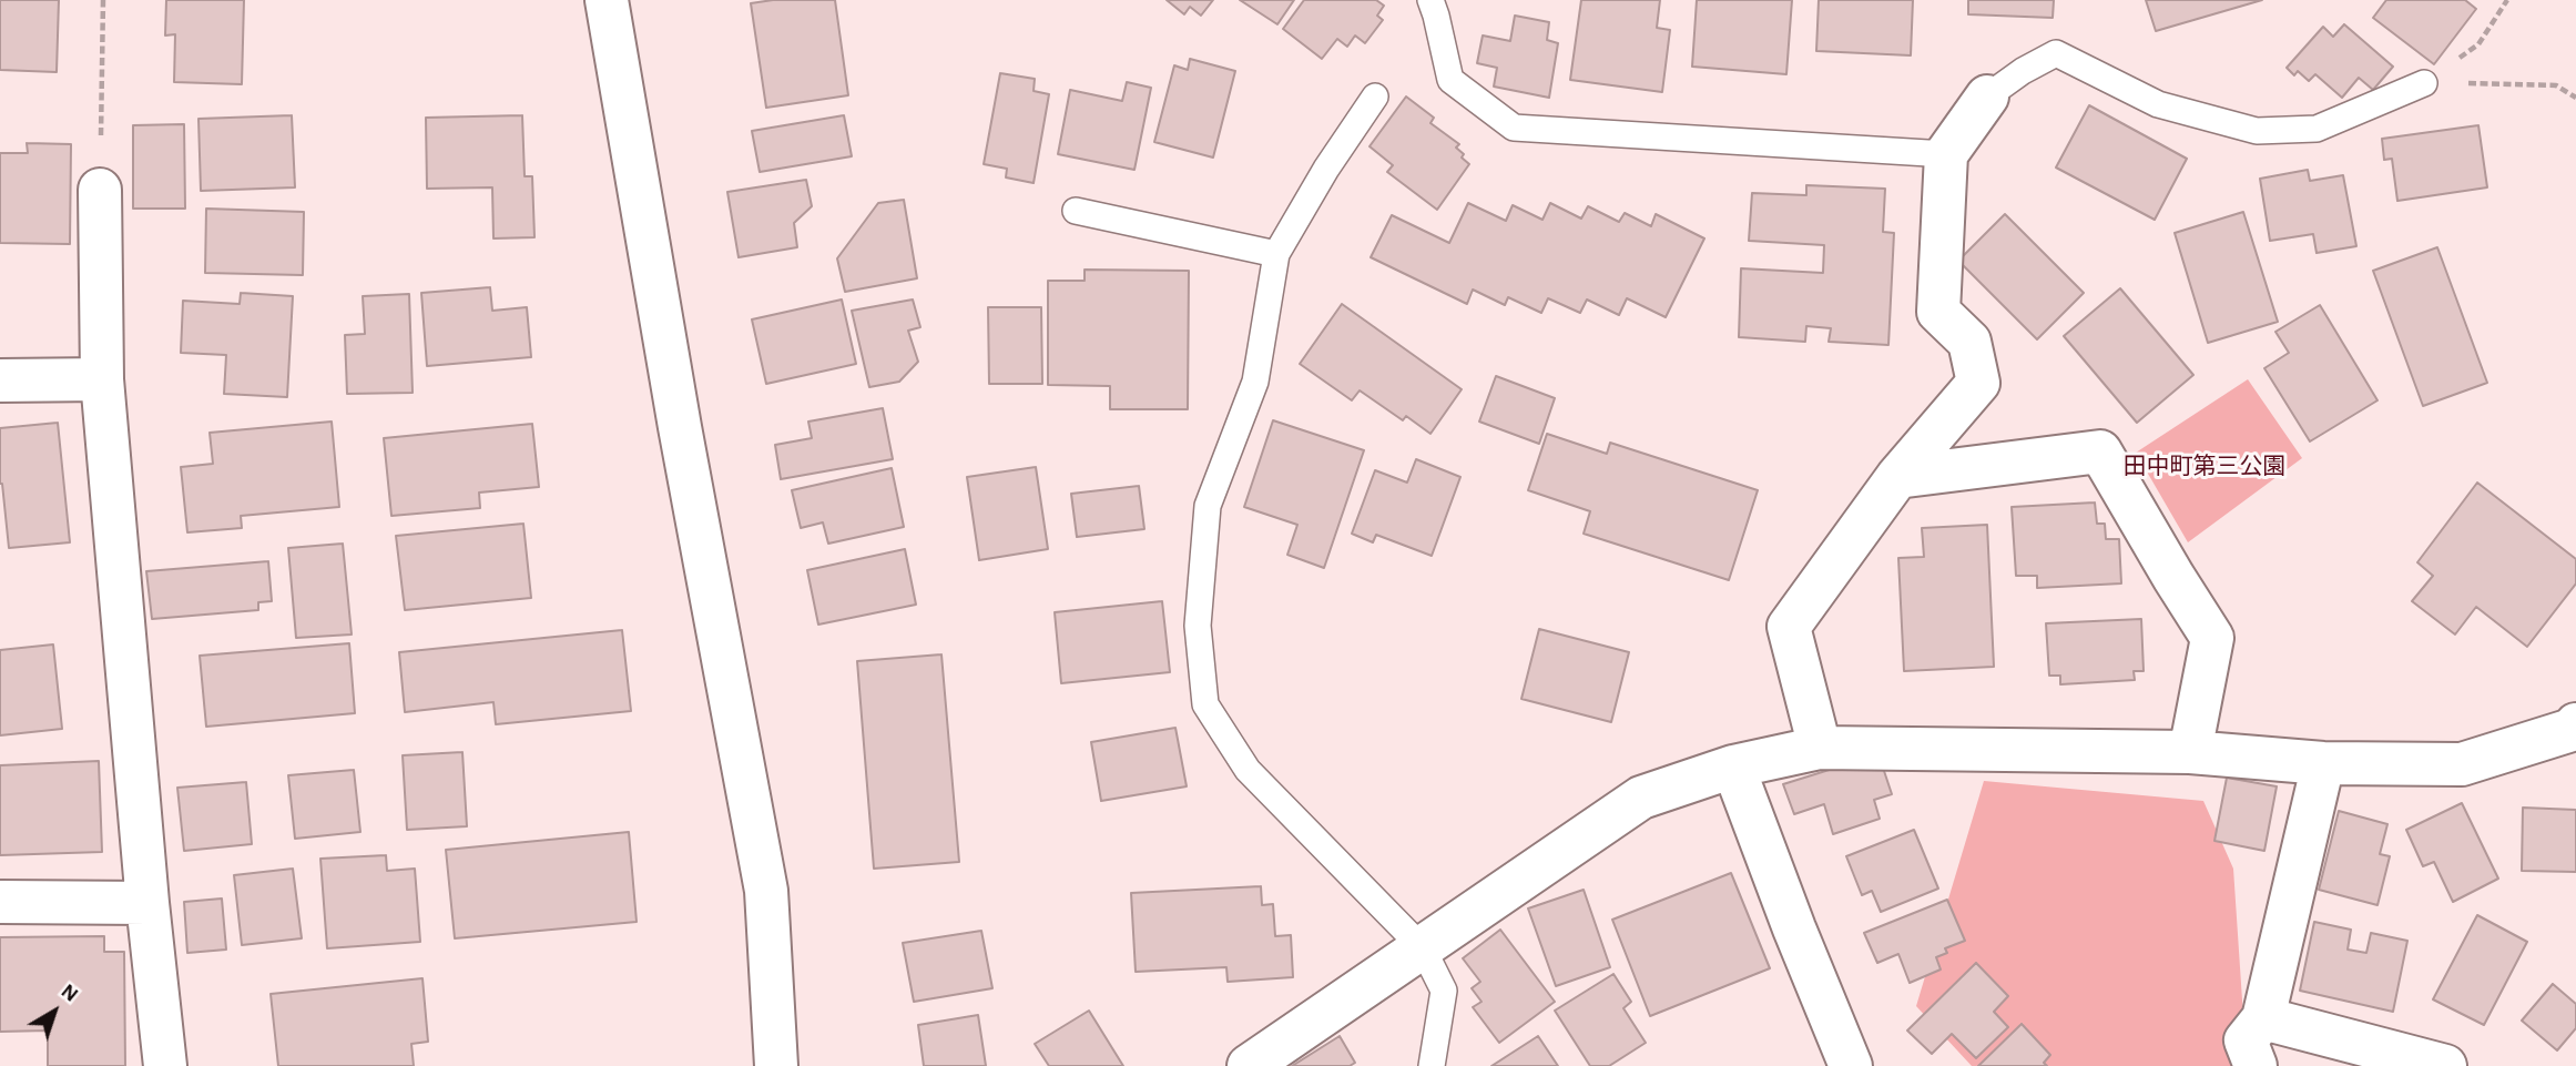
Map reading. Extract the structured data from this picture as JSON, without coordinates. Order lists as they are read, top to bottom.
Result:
{
  "parks": ["田中町第三公園"],
  "north": "top right"
}
